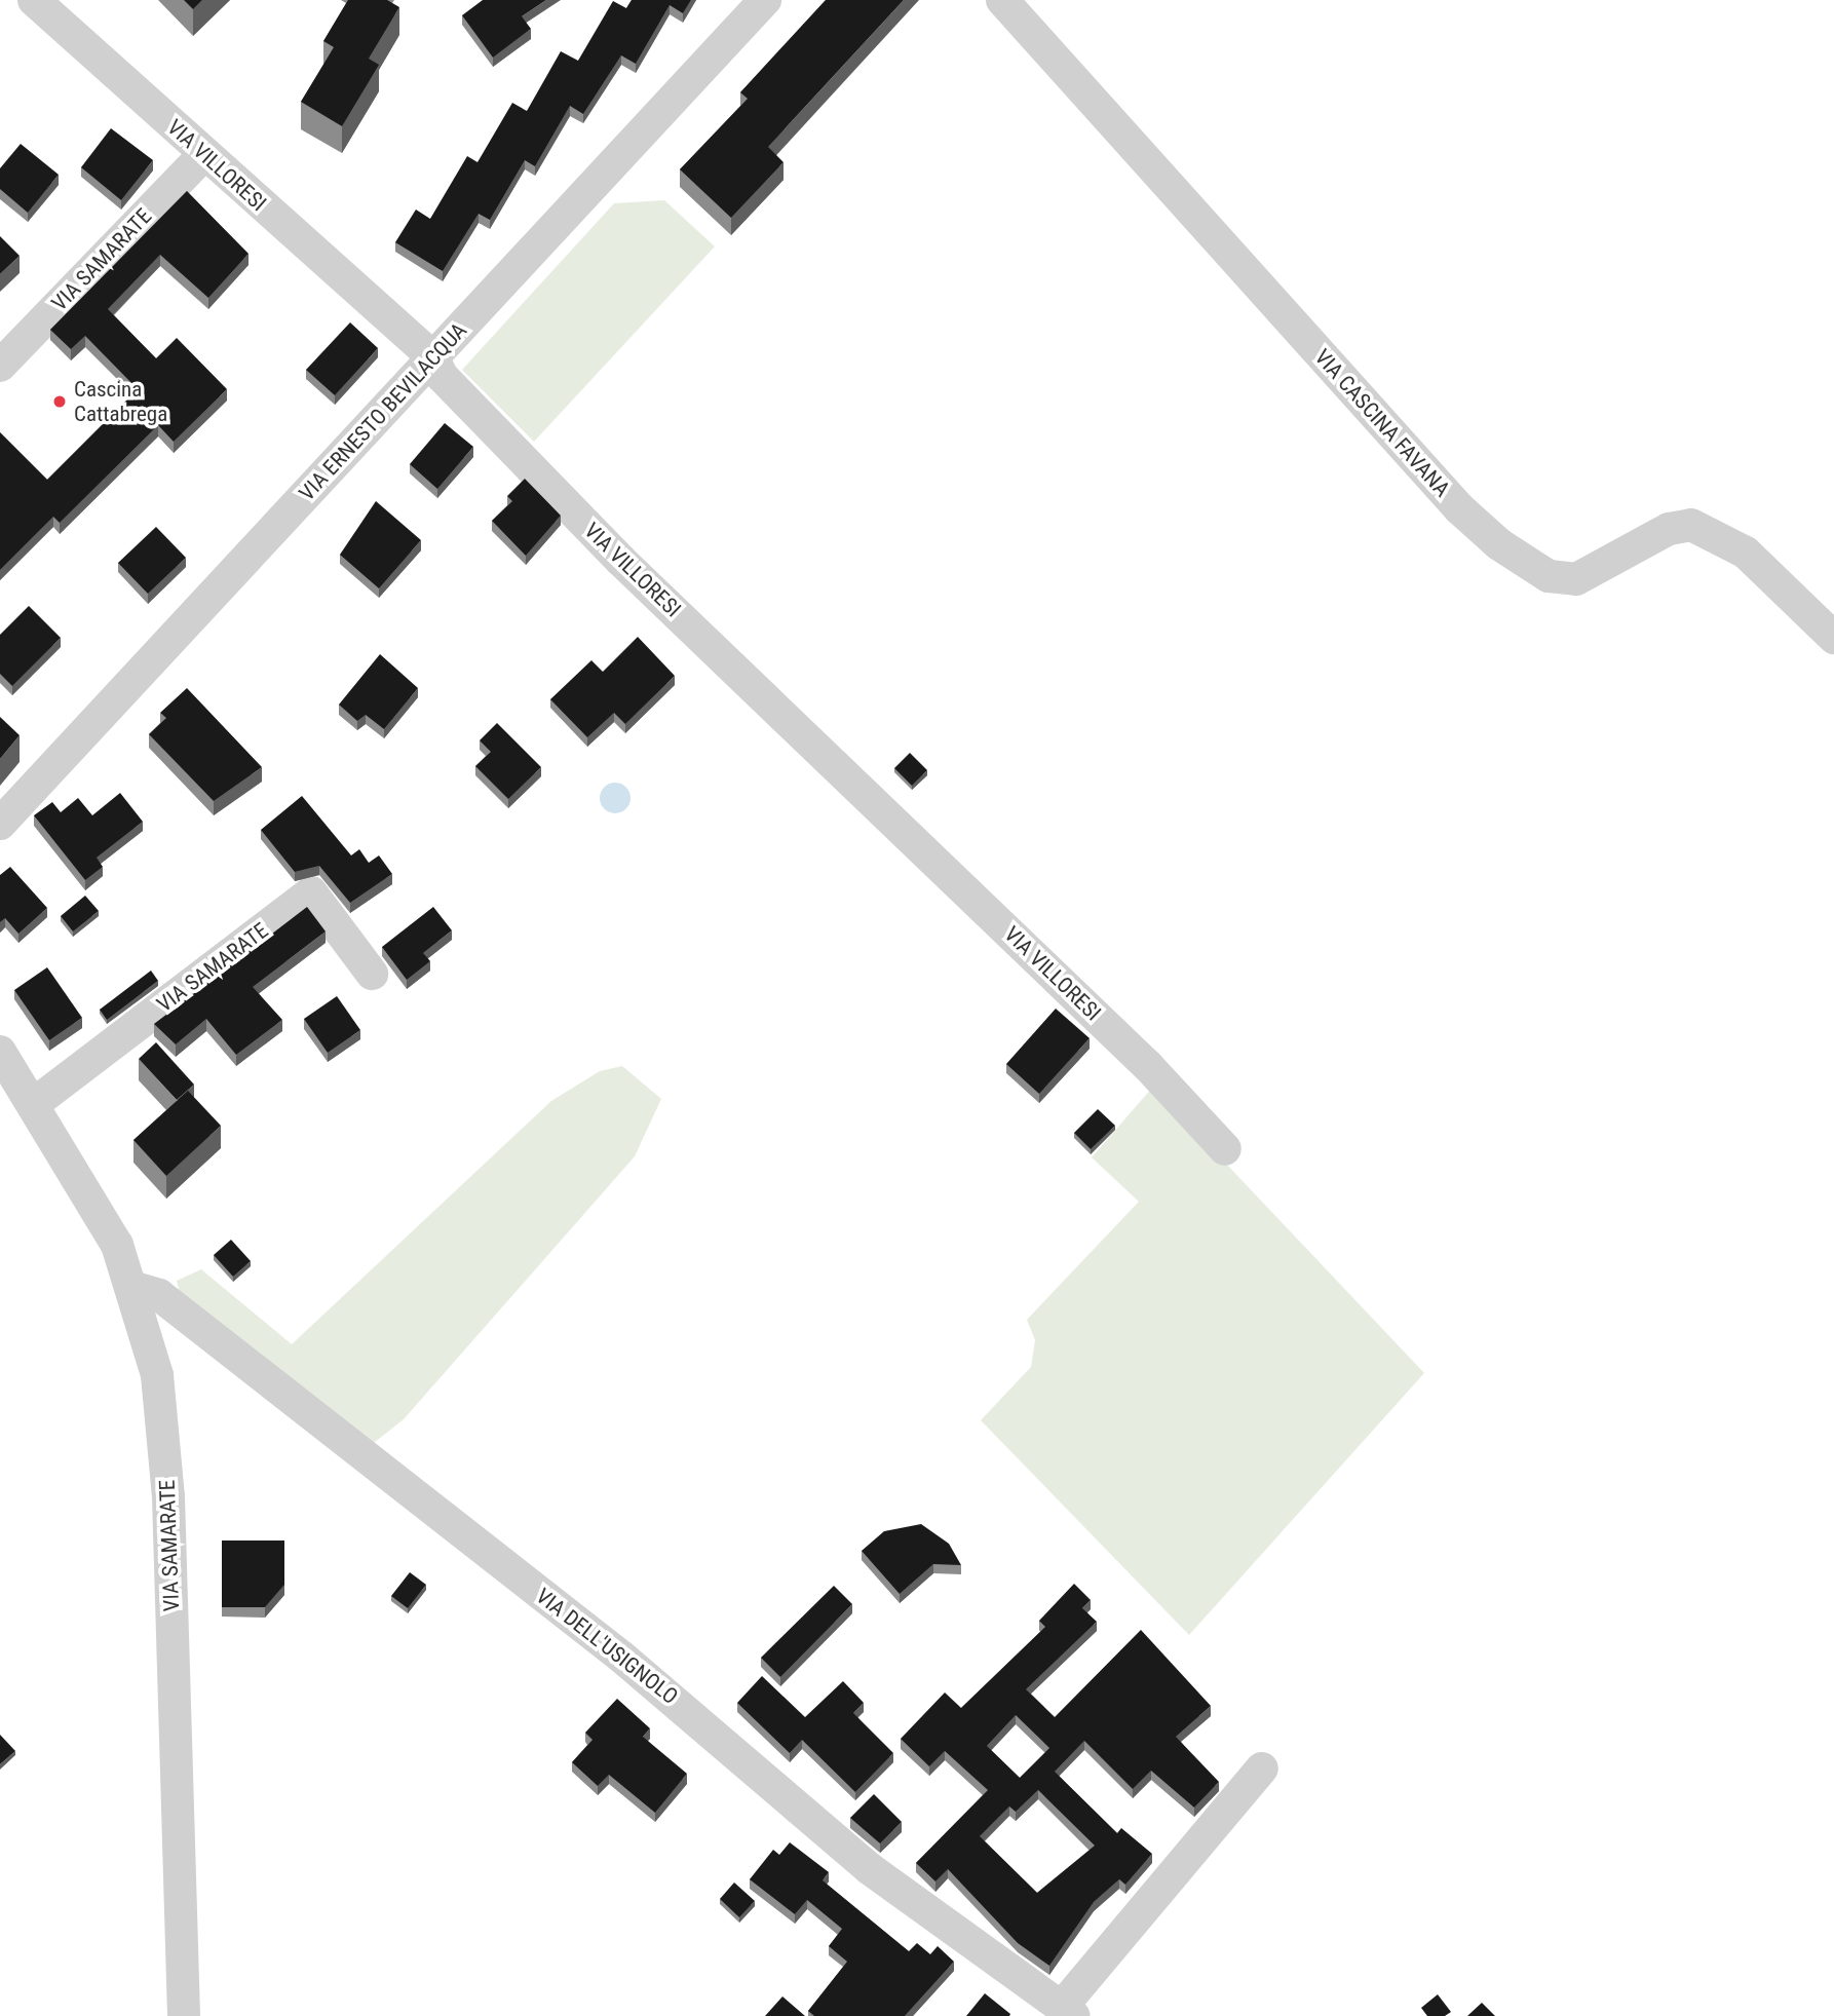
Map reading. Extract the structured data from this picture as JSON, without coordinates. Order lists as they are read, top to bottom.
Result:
{
  "streets": {
    "street": [
      "VIA VILLORESI",
      "VIA SAMARATE",
      "VIA ERNESTO BEVILACQUA",
      "VIA CASCINA FAVANA",
      "VIA DELL'USIGNOLO"
    ]
  },
  "crossings": [
    ["VIA VILLORESI", "VIA SAMARATE"],
    ["VIA VILLORESI", "VIA ERNESTO BEVILACQUA"],
    ["VIA SAMARATE", "VIA DELL'USIGNOLO"]
  ],
  "places": ["Cascina Cattabrega"]
}
